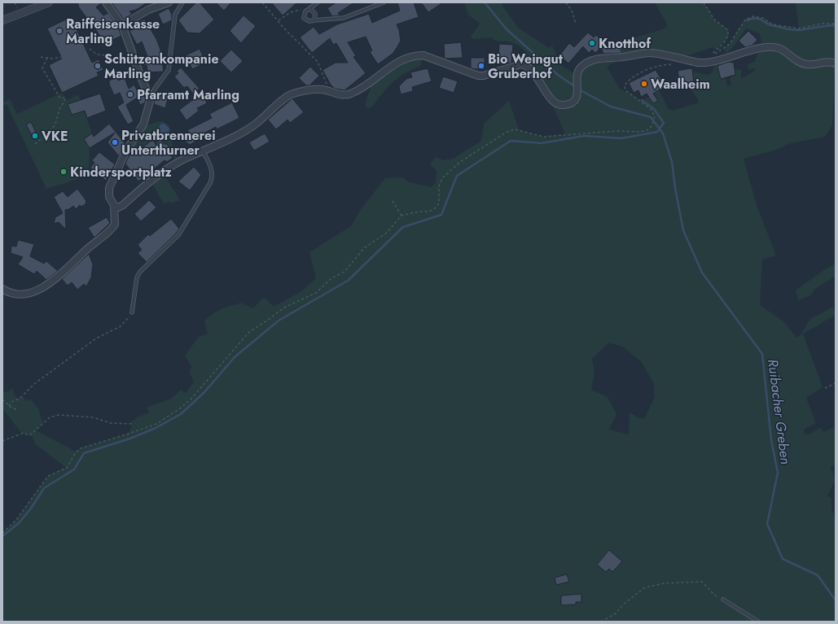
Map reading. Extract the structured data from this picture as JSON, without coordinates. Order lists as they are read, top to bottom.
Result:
{
  "water": ["Ruibacher Greben"],
  "places": [
    "Raiffeisenkasse Marling",
    "Knotthof",
    "Schützenkompanie Marling",
    "Bio Weingut Gruberhof",
    "Waalheim",
    "Pfarramt Marling",
    "VKE",
    "Privatbrennerei Unterthurner",
    "Kindersportplatz"
  ]
}
